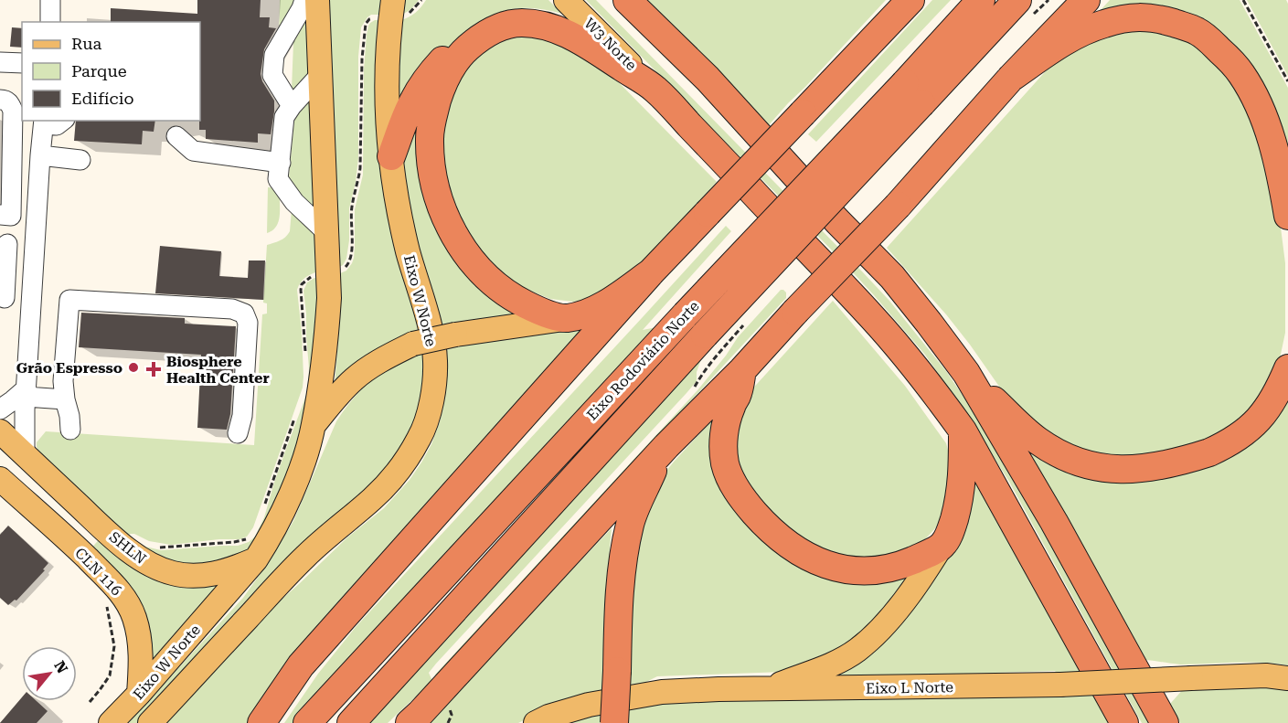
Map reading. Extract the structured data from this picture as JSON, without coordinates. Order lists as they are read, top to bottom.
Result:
{
  "streets": {
    "highway": ["Eixo Rodoviário Norte"],
    "main road": [
      "W3 Norte",
      "Eixo W Norte",
      "SHLN",
      "CLN 116",
      "Eixo L Norte"
    ]
  },
  "crossings": [
    ["Eixo W Norte", "SHLN"],
    ["Eixo W Norte", "CLN 116"]
  ],
  "places": {
    "other": ["Grão Espresso"],
    "health": ["Biosphere Health Center"]
  },
  "legend": ["Rua", "Parque", "Edifício"],
  "north": "top right"
}
